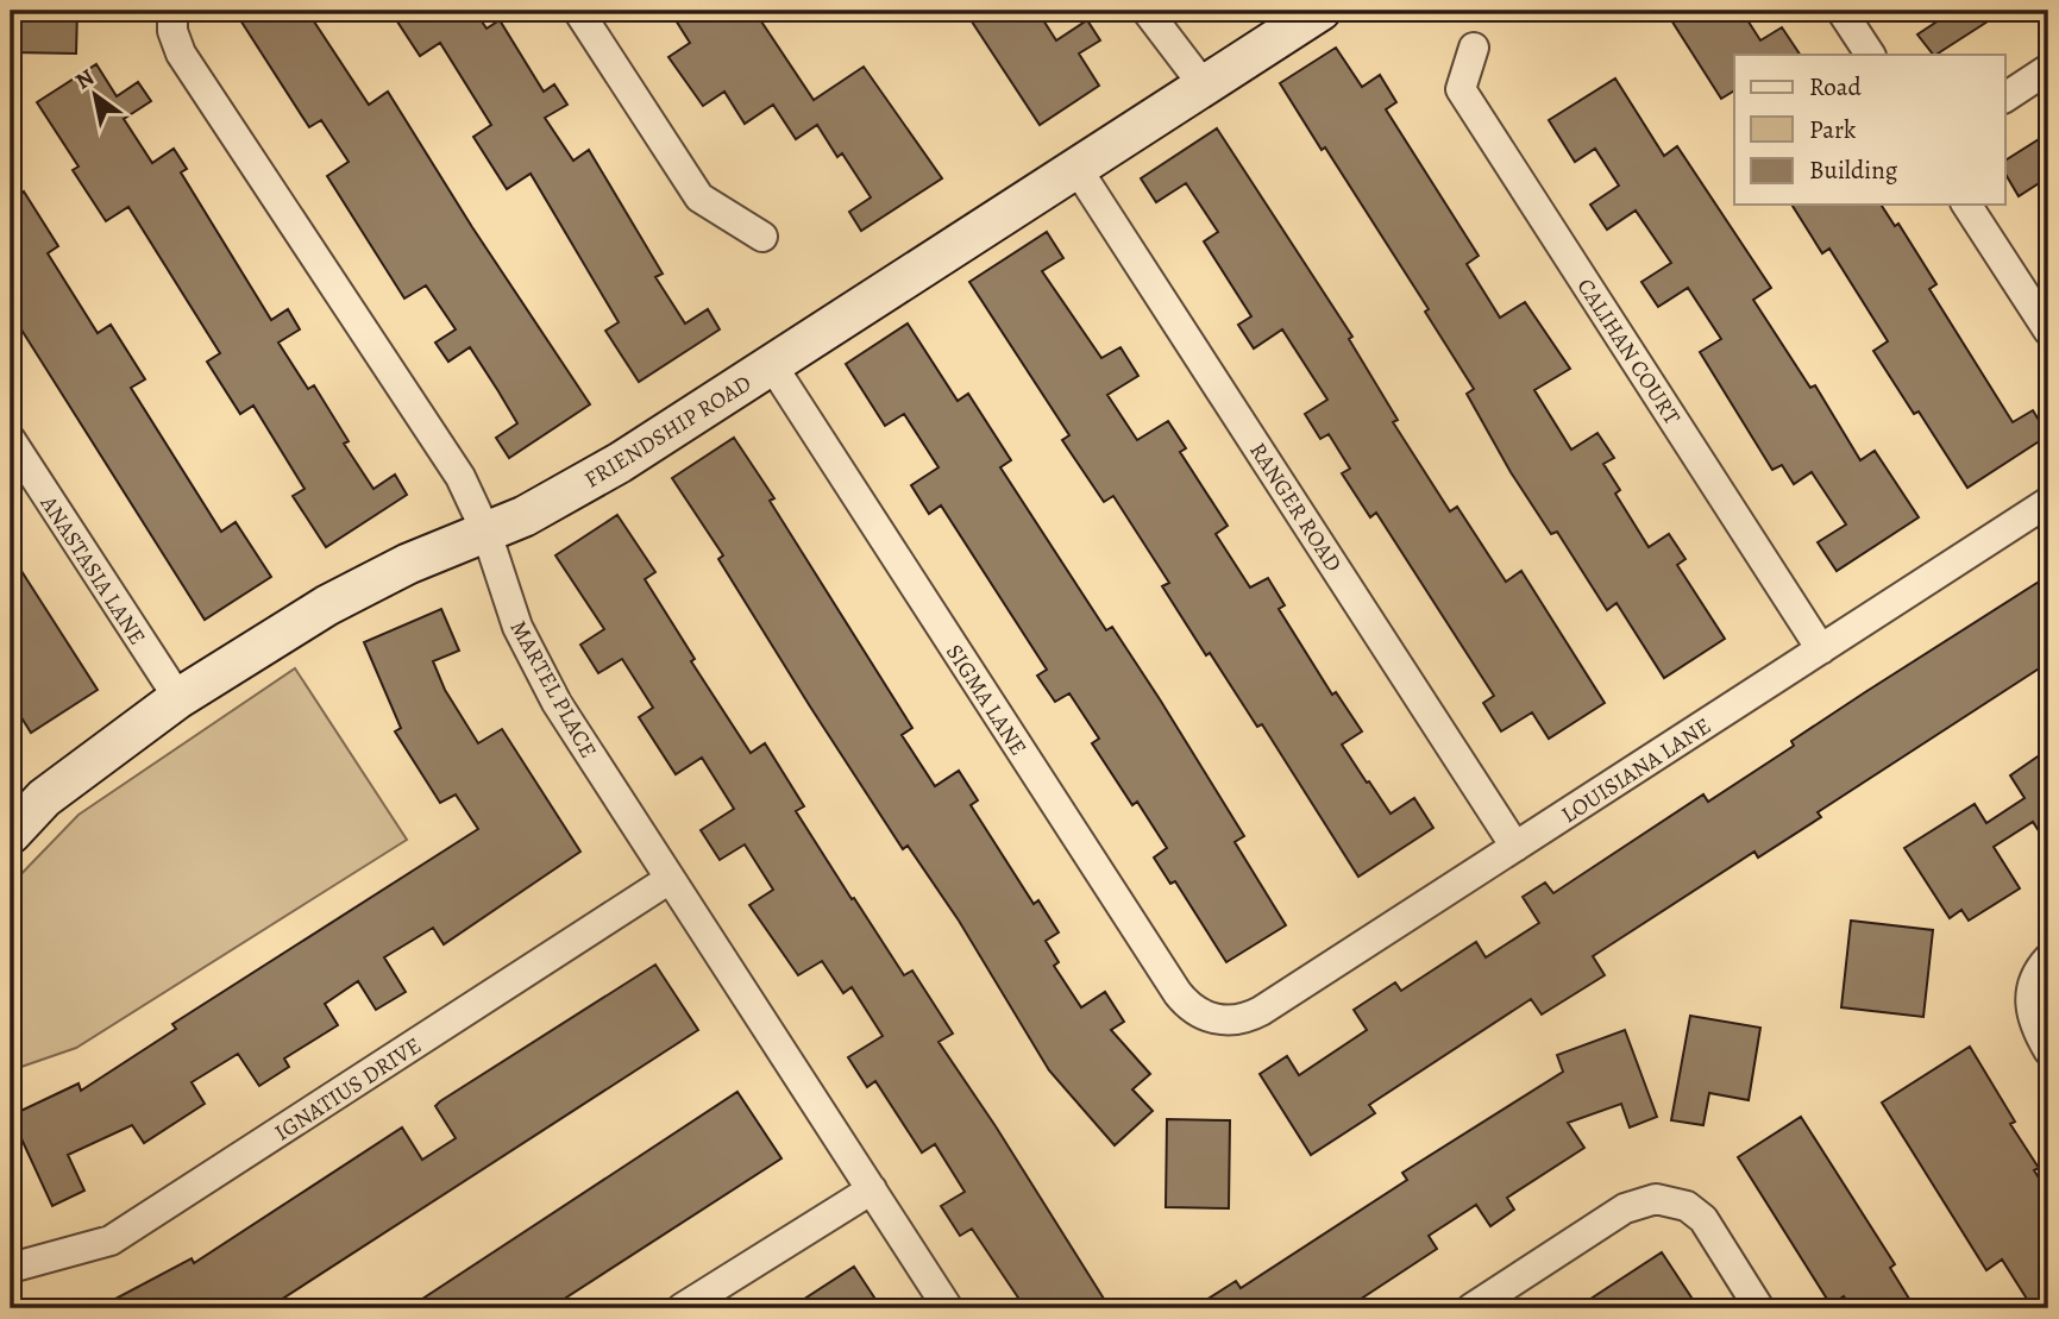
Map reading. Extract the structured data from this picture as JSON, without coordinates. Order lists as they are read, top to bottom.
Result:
{
  "streets": {
    "street": [
      "CALIHAN COURT",
      "FRIENDSHIP ROAD",
      "RANGER ROAD",
      "ANASTASIA LANE",
      "MARTEL PLACE",
      "SIGMA LANE",
      "LOUISIANA LANE",
      "IGNATIUS DRIVE"
    ]
  },
  "crossings": [
    ["CALIHAN COURT", "LOUISIANA LANE"],
    ["FRIENDSHIP ROAD", "RANGER ROAD"],
    ["FRIENDSHIP ROAD", "ANASTASIA LANE"],
    ["FRIENDSHIP ROAD", "MARTEL PLACE"],
    ["FRIENDSHIP ROAD", "SIGMA LANE"],
    ["RANGER ROAD", "LOUISIANA LANE"],
    ["MARTEL PLACE", "IGNATIUS DRIVE"],
    ["SIGMA LANE", "LOUISIANA LANE"]
  ],
  "legend": ["Road", "Park", "Building"],
  "north": "top left"
}
